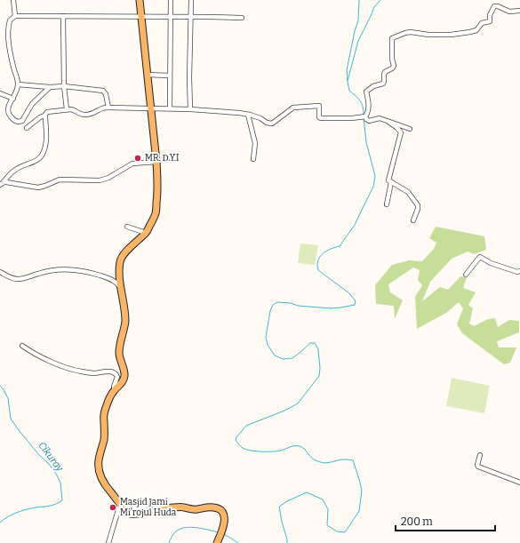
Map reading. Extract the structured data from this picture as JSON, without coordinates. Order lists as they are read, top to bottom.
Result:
{
  "water": ["Cikuray"],
  "places": ["MR. D.Y.I", "Masjid Jami Mi'rojul Huda"],
  "scale_bar": "200 m"
}
